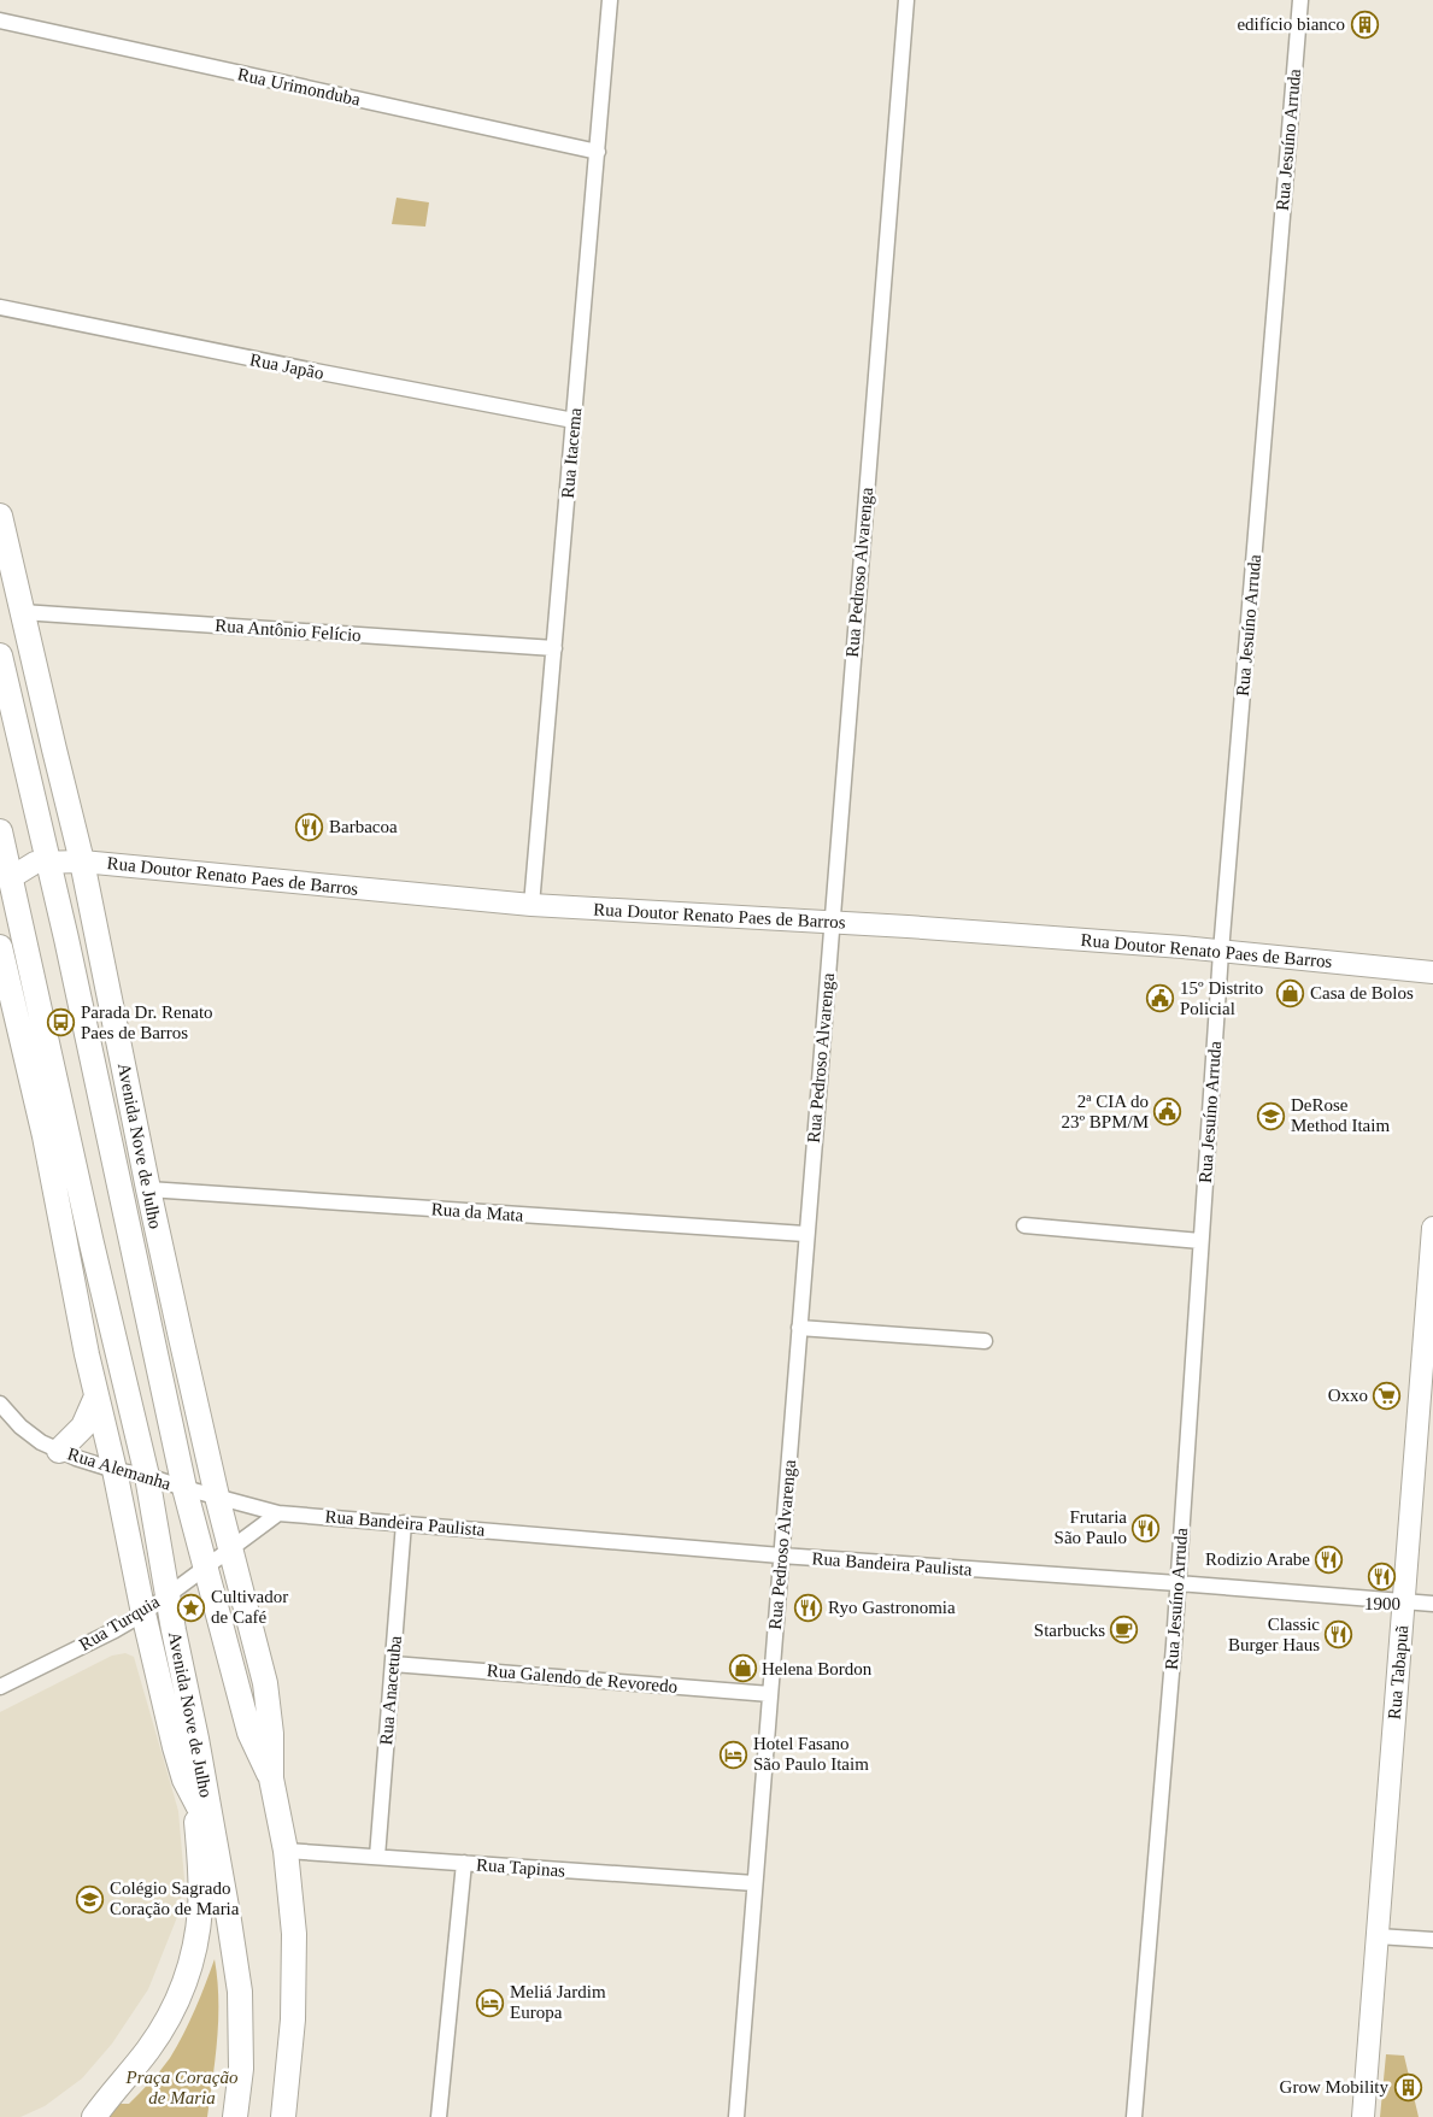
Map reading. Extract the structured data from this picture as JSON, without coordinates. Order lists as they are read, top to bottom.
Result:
{
  "streets": {
    "main road": ["Avenida Nove de Julho"],
    "street": [
      "Rua Urimonduba",
      "Rua Jesuíno Arruda",
      "Rua Japão",
      "Rua Itacema",
      "Rua Pedroso Alvarenga",
      "Rua Antônio Felício",
      "Rua Doutor Renato Paes de Barros",
      "Rua da Mata",
      "Rua Alemanha",
      "Rua Bandeira Paulista",
      "Rua Turquia",
      "Rua Tabapuã",
      "Rua Galendo de Revoredo",
      "Rua Anacetuba",
      "Rua Tapinas"
    ]
  },
  "crossings": [
    ["Rua Urimonduba", "Rua Itacema"],
    ["Rua Jesuíno Arruda", "Rua Doutor Renato Paes de Barros"],
    ["Rua Jesuíno Arruda", "Rua Bandeira Paulista"],
    ["Rua Japão", "Rua Itacema"],
    ["Rua Itacema", "Rua Antônio Felício"],
    ["Rua Itacema", "Rua Doutor Renato Paes de Barros"],
    ["Rua Pedroso Alvarenga", "Rua Doutor Renato Paes de Barros"],
    ["Rua Pedroso Alvarenga", "Rua da Mata"],
    ["Rua Pedroso Alvarenga", "Rua Bandeira Paulista"],
    ["Rua Pedroso Alvarenga", "Rua Galendo de Revoredo"],
    ["Rua Pedroso Alvarenga", "Rua Tapinas"],
    ["Rua Antônio Felício", "Avenida Nove de Julho"],
    ["Rua Doutor Renato Paes de Barros", "Avenida Nove de Julho"],
    ["Avenida Nove de Julho", "Rua da Mata"],
    ["Avenida Nove de Julho", "Rua Alemanha"],
    ["Avenida Nove de Julho", "Rua Bandeira Paulista"],
    ["Avenida Nove de Julho", "Rua Turquia"],
    ["Avenida Nove de Julho", "Rua Tapinas"],
    ["Rua Alemanha", "Rua Bandeira Paulista"],
    ["Rua Bandeira Paulista", "Rua Tabapuã"],
    ["Rua Bandeira Paulista", "Rua Anacetuba"],
    ["Rua Galendo de Revoredo", "Rua Anacetuba"],
    ["Rua Anacetuba", "Rua Tapinas"]
  ],
  "parks": ["Praça Coração de Maria"],
  "places": {
    "building": ["edifício bianco", "Grow Mobility"],
    "restaurant": [
      "Barbacoa",
      "Frutaria São Paulo",
      "Rodizio Arabe",
      "1900",
      "Ryo Gastronomia",
      "Classic Burger Haus"
    ],
    "shop": ["Casa de Bolos", "Helena Bordon"],
    "public building": ["15º Distrito Policial", "2ª CIA do 23º BPM/M"],
    "bus stop": ["Parada Dr. Renato Paes de Barros"],
    "school or university": ["DeRose Method Itaim", "Colégio Sagrado Coração de Maria"],
    "supermarket": ["Oxxo"],
    "place": ["Cultivador de Café"],
    "cafe": ["Starbucks"],
    "hotel": ["Hotel Fasano São Paulo Itaim", "Meliá Jardim Europa"]
  }
}
